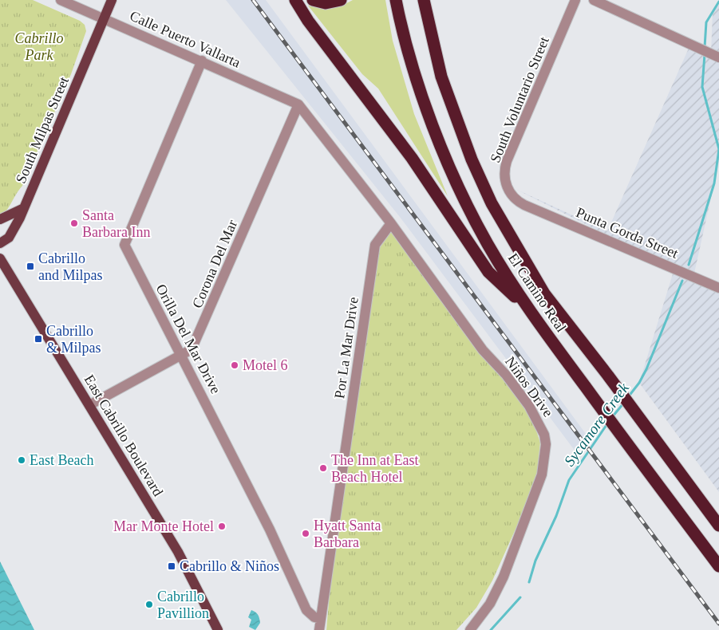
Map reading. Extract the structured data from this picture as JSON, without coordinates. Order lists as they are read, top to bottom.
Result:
{
  "streets": {
    "highway": ["El Camino Real"],
    "main road": ["South Milpas Street", "East Cabrillo Boulevard"],
    "street": [
      "Calle Puerto Vallarta",
      "South Voluntario Street",
      "Punta Gorda Street",
      "Corona Del Mar",
      "Orilla Del Mar Drive",
      "Por La Mar Drive",
      "Niños Drive"
    ]
  },
  "crossings": [
    ["Calle Puerto Vallarta", "South Milpas Street"],
    ["Calle Puerto Vallarta", "Corona Del Mar"],
    ["Calle Puerto Vallarta", "Orilla Del Mar Drive"],
    ["South Voluntario Street", "Punta Gorda Street"],
    ["Corona Del Mar", "Orilla Del Mar Drive"],
    ["Corona Del Mar", "East Cabrillo Boulevard"],
    ["Orilla Del Mar Drive", "Por La Mar Drive"],
    ["Por La Mar Drive", "Niños Drive"]
  ],
  "water": ["Sycamore Creek"],
  "parks": ["Cabrillo Park"],
  "places": {
    "other": [
      "Santa Barbara Inn",
      "Motel 6",
      "East Beach",
      "The Inn at East Beach Hotel",
      "Mar Monte Hotel",
      "Hyatt Santa Barbara",
      "Cabrillo Pavillion"
    ],
    "transit": ["Cabrillo and Milpas", "Cabrillo & Milpas", "Cabrillo & Niños"]
  }
}
